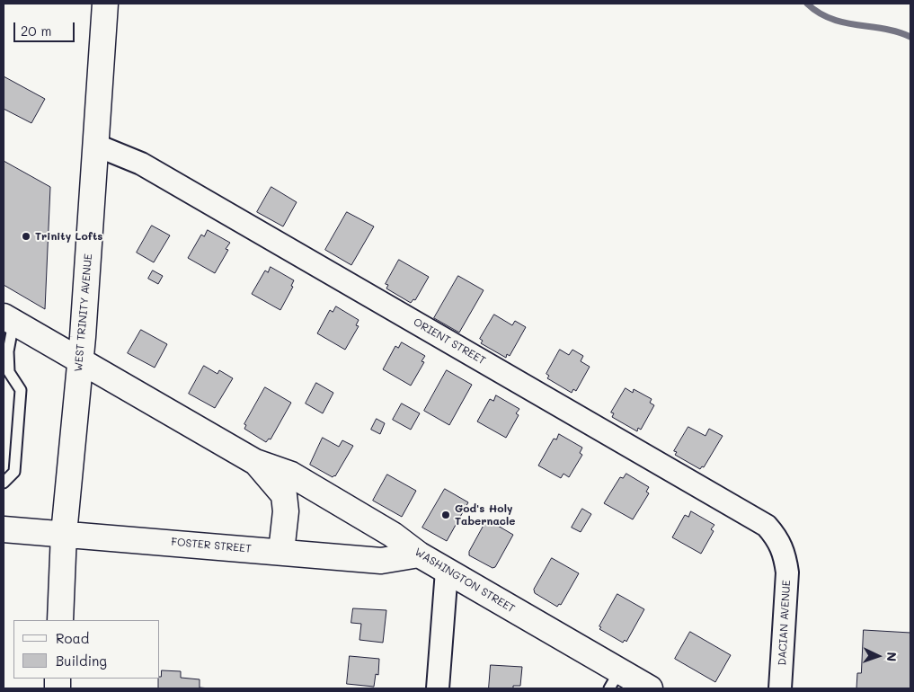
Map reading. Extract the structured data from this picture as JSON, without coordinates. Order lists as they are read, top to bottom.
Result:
{
  "streets": {
    "street": [
      "WEST TRINITY AVENUE",
      "ORIENT STREET",
      "FOSTER STREET",
      "WASHINGTON STREET",
      "DACIAN AVENUE"
    ]
  },
  "crossings": [
    ["WEST TRINITY AVENUE", "ORIENT STREET"],
    ["WEST TRINITY AVENUE", "FOSTER STREET"],
    ["WEST TRINITY AVENUE", "WASHINGTON STREET"],
    ["ORIENT STREET", "DACIAN AVENUE"],
    ["FOSTER STREET", "WASHINGTON STREET"]
  ],
  "places": ["Trinity Lofts", "God's Holy Tabernacle"],
  "legend": ["Road", "Building"],
  "scale_bar": "20 m",
  "north": "right"
}
